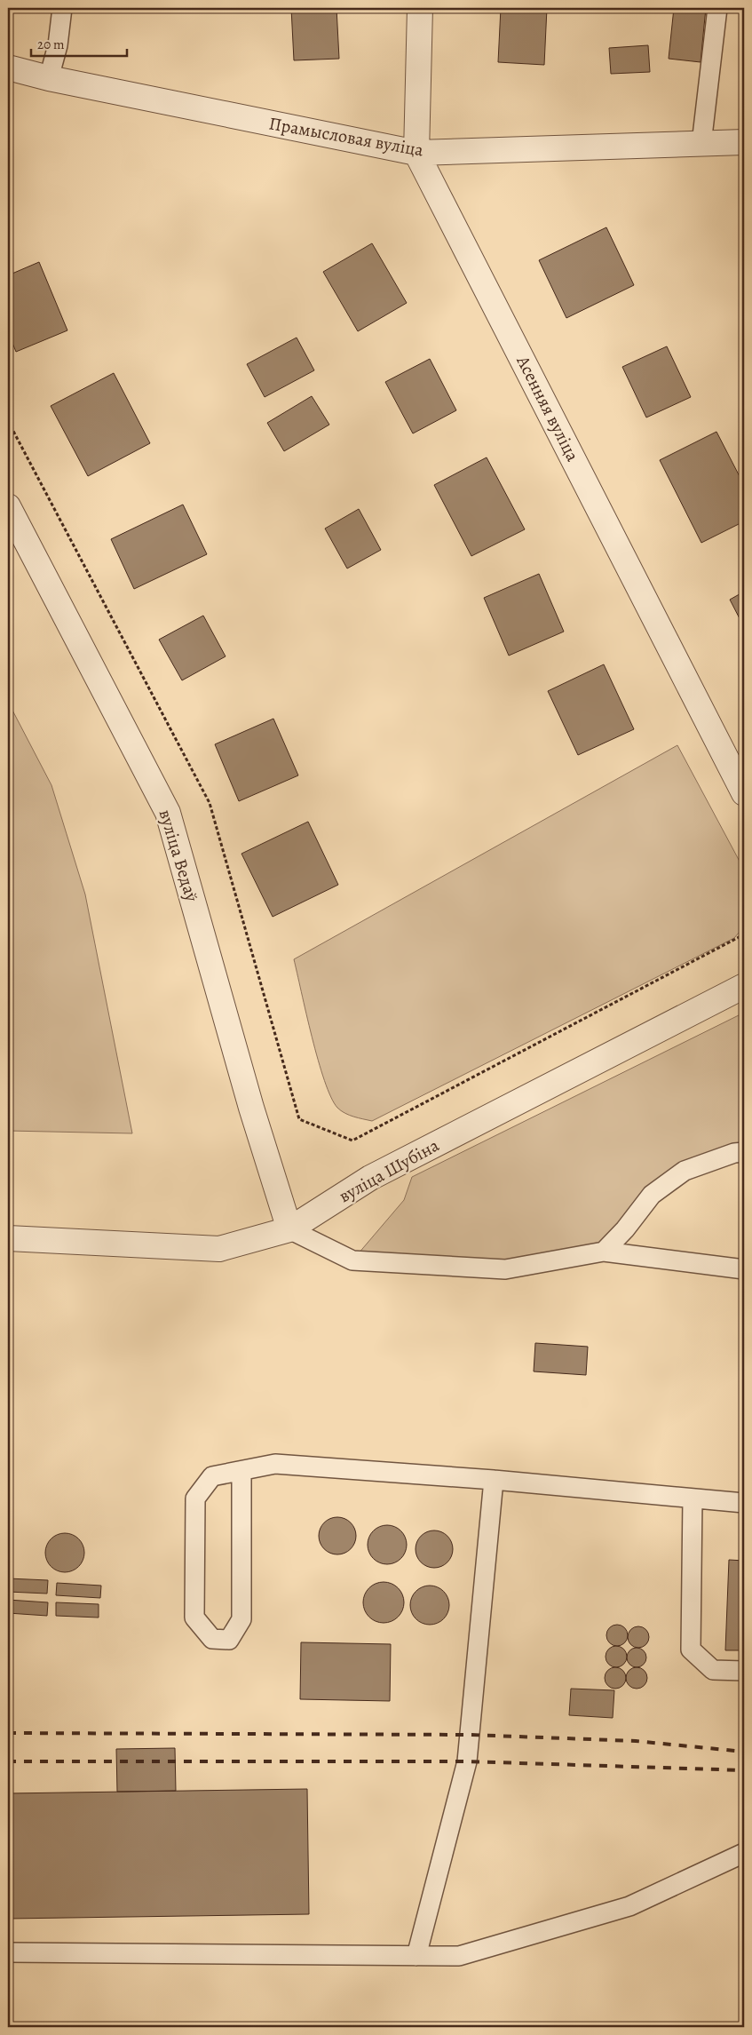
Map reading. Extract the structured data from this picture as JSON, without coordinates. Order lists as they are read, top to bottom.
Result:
{
  "streets": {
    "street": [
      "Прамысловая вуліца",
      "Асенняя вуліца",
      "вуліца Ведаў",
      "вуліца Шубіна"
    ]
  },
  "crossings": [
    ["Прамысловая вуліца", "Асенняя вуліца"],
    ["вуліца Ведаў", "вуліца Шубіна"]
  ],
  "scale_bar": "20 m"
}
